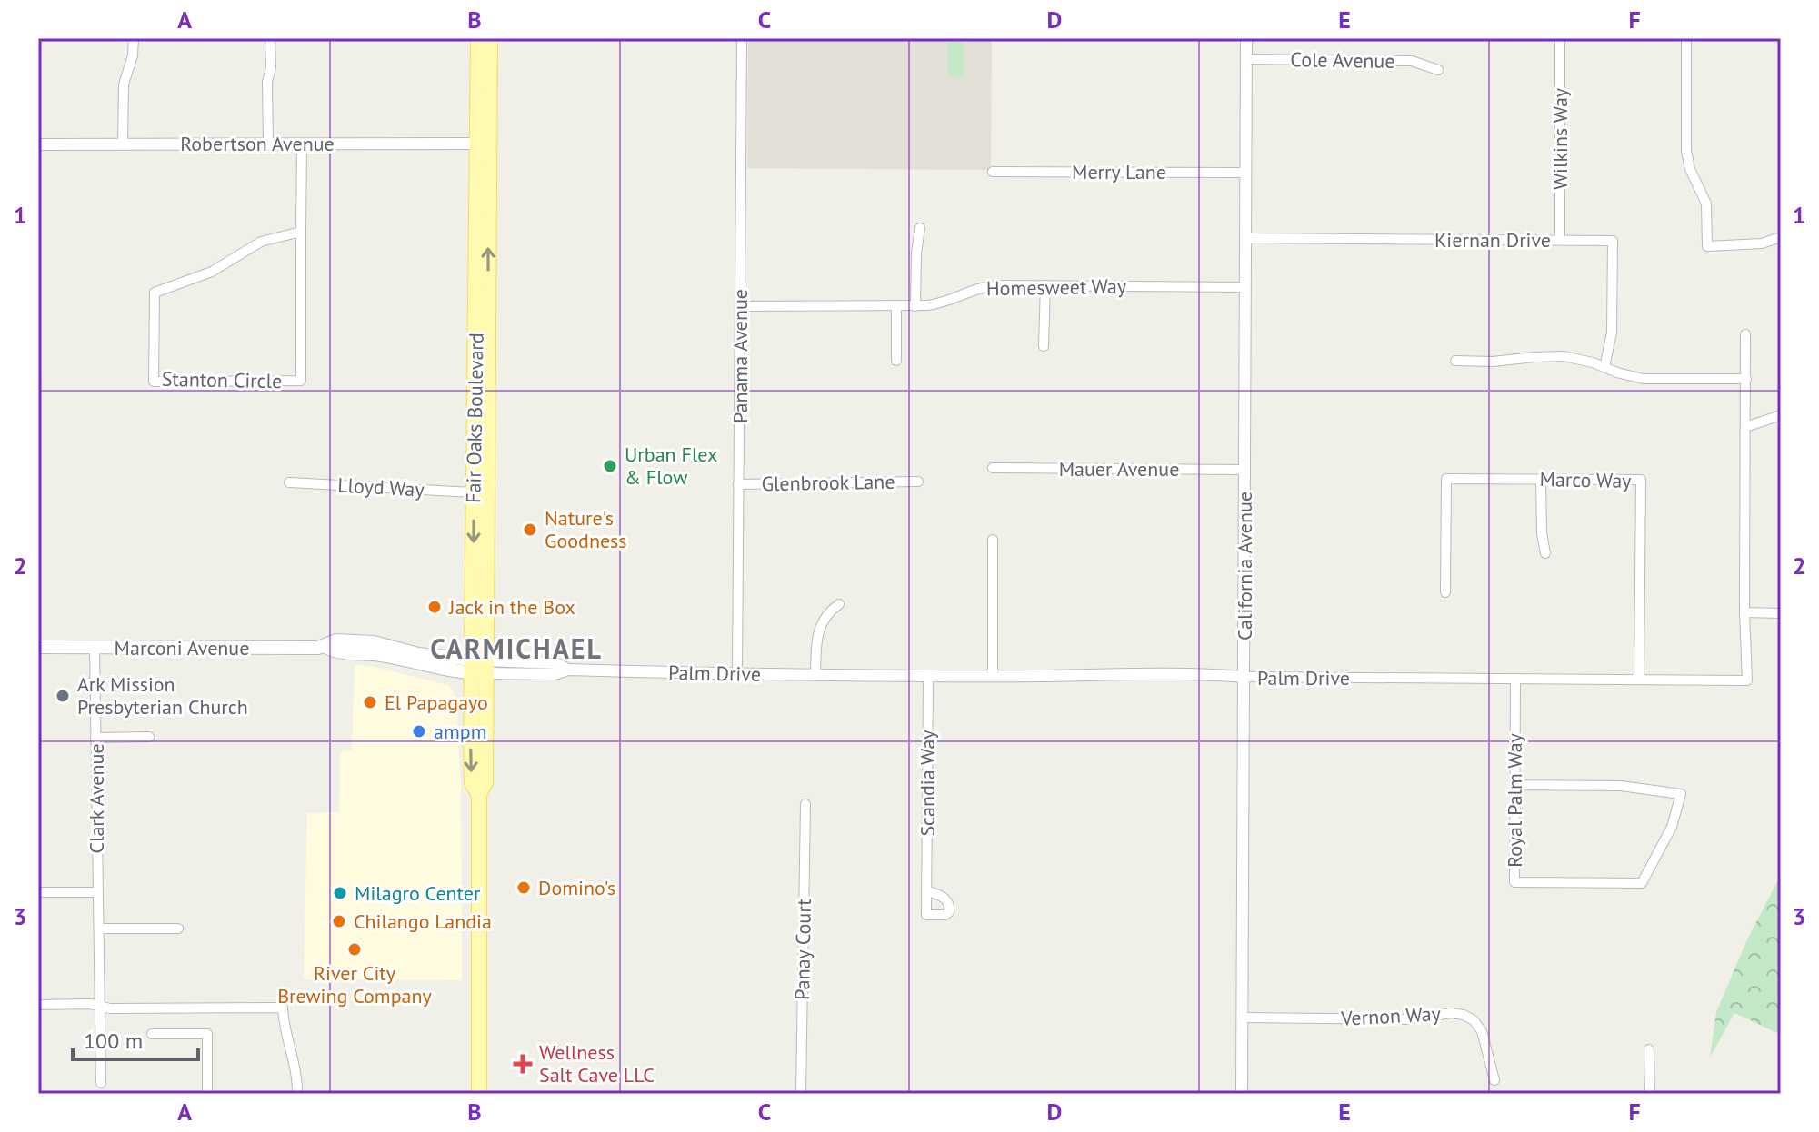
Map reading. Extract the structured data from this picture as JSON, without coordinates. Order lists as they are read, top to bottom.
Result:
{
  "streets": {
    "main road": ["Fair Oaks Boulevard", "Marconi Avenue"],
    "street": [
      "Cole Avenue",
      "Wilkins Way",
      "Robertson Avenue",
      "Merry Lane",
      "Kiernan Drive",
      "Homesweet Way",
      "Panama Avenue",
      "Stanton Circle",
      "Mauer Avenue",
      "Marco Way",
      "Glenbrook Lane",
      "Lloyd Way",
      "California Avenue",
      "Palm Drive",
      "Scandia Way",
      "Clark Avenue",
      "Royal Palm Way",
      "Panay Court",
      "Vernon Way"
    ]
  },
  "crossings": [
    ["Cole Avenue", "California Avenue"],
    ["Wilkins Way", "Kiernan Drive"],
    ["Robertson Avenue", "Stanton Circle"],
    ["Robertson Avenue", "Fair Oaks Boulevard"],
    ["Merry Lane", "California Avenue"],
    ["Kiernan Drive", "California Avenue"],
    ["Homesweet Way", "Panama Avenue"],
    ["Homesweet Way", "California Avenue"],
    ["Panama Avenue", "Glenbrook Lane"],
    ["Panama Avenue", "Palm Drive"],
    ["Fair Oaks Boulevard", "Lloyd Way"],
    ["Fair Oaks Boulevard", "Marconi Avenue"],
    ["Fair Oaks Boulevard", "Palm Drive"],
    ["Mauer Avenue", "California Avenue"],
    ["Marco Way", "Palm Drive"],
    ["California Avenue", "Palm Drive"],
    ["California Avenue", "Vernon Way"],
    ["Marconi Avenue", "Palm Drive"],
    ["Marconi Avenue", "Clark Avenue"],
    ["Palm Drive", "Scandia Way"],
    ["Palm Drive", "Royal Palm Way"]
  ],
  "districts": ["CARMICHAEL"],
  "places": {
    "other": [
      "Urban Flex & Flow",
      "Nature's Goodness",
      "Jack in the Box",
      "Ark Mission Presbyterian Church",
      "El Papagayo",
      "ampm",
      "Domino's",
      "Milagro Center",
      "Chilango Landia",
      "River City Brewing Company"
    ],
    "health": ["Wellness Salt Cave LLC"]
  },
  "scale_bar": "100 m",
  "grid": {
    "columns": [
      "A",
      "B",
      "C",
      "D",
      "E",
      "F"
    ],
    "rows": ["1", "2", "3"]
  }
}
